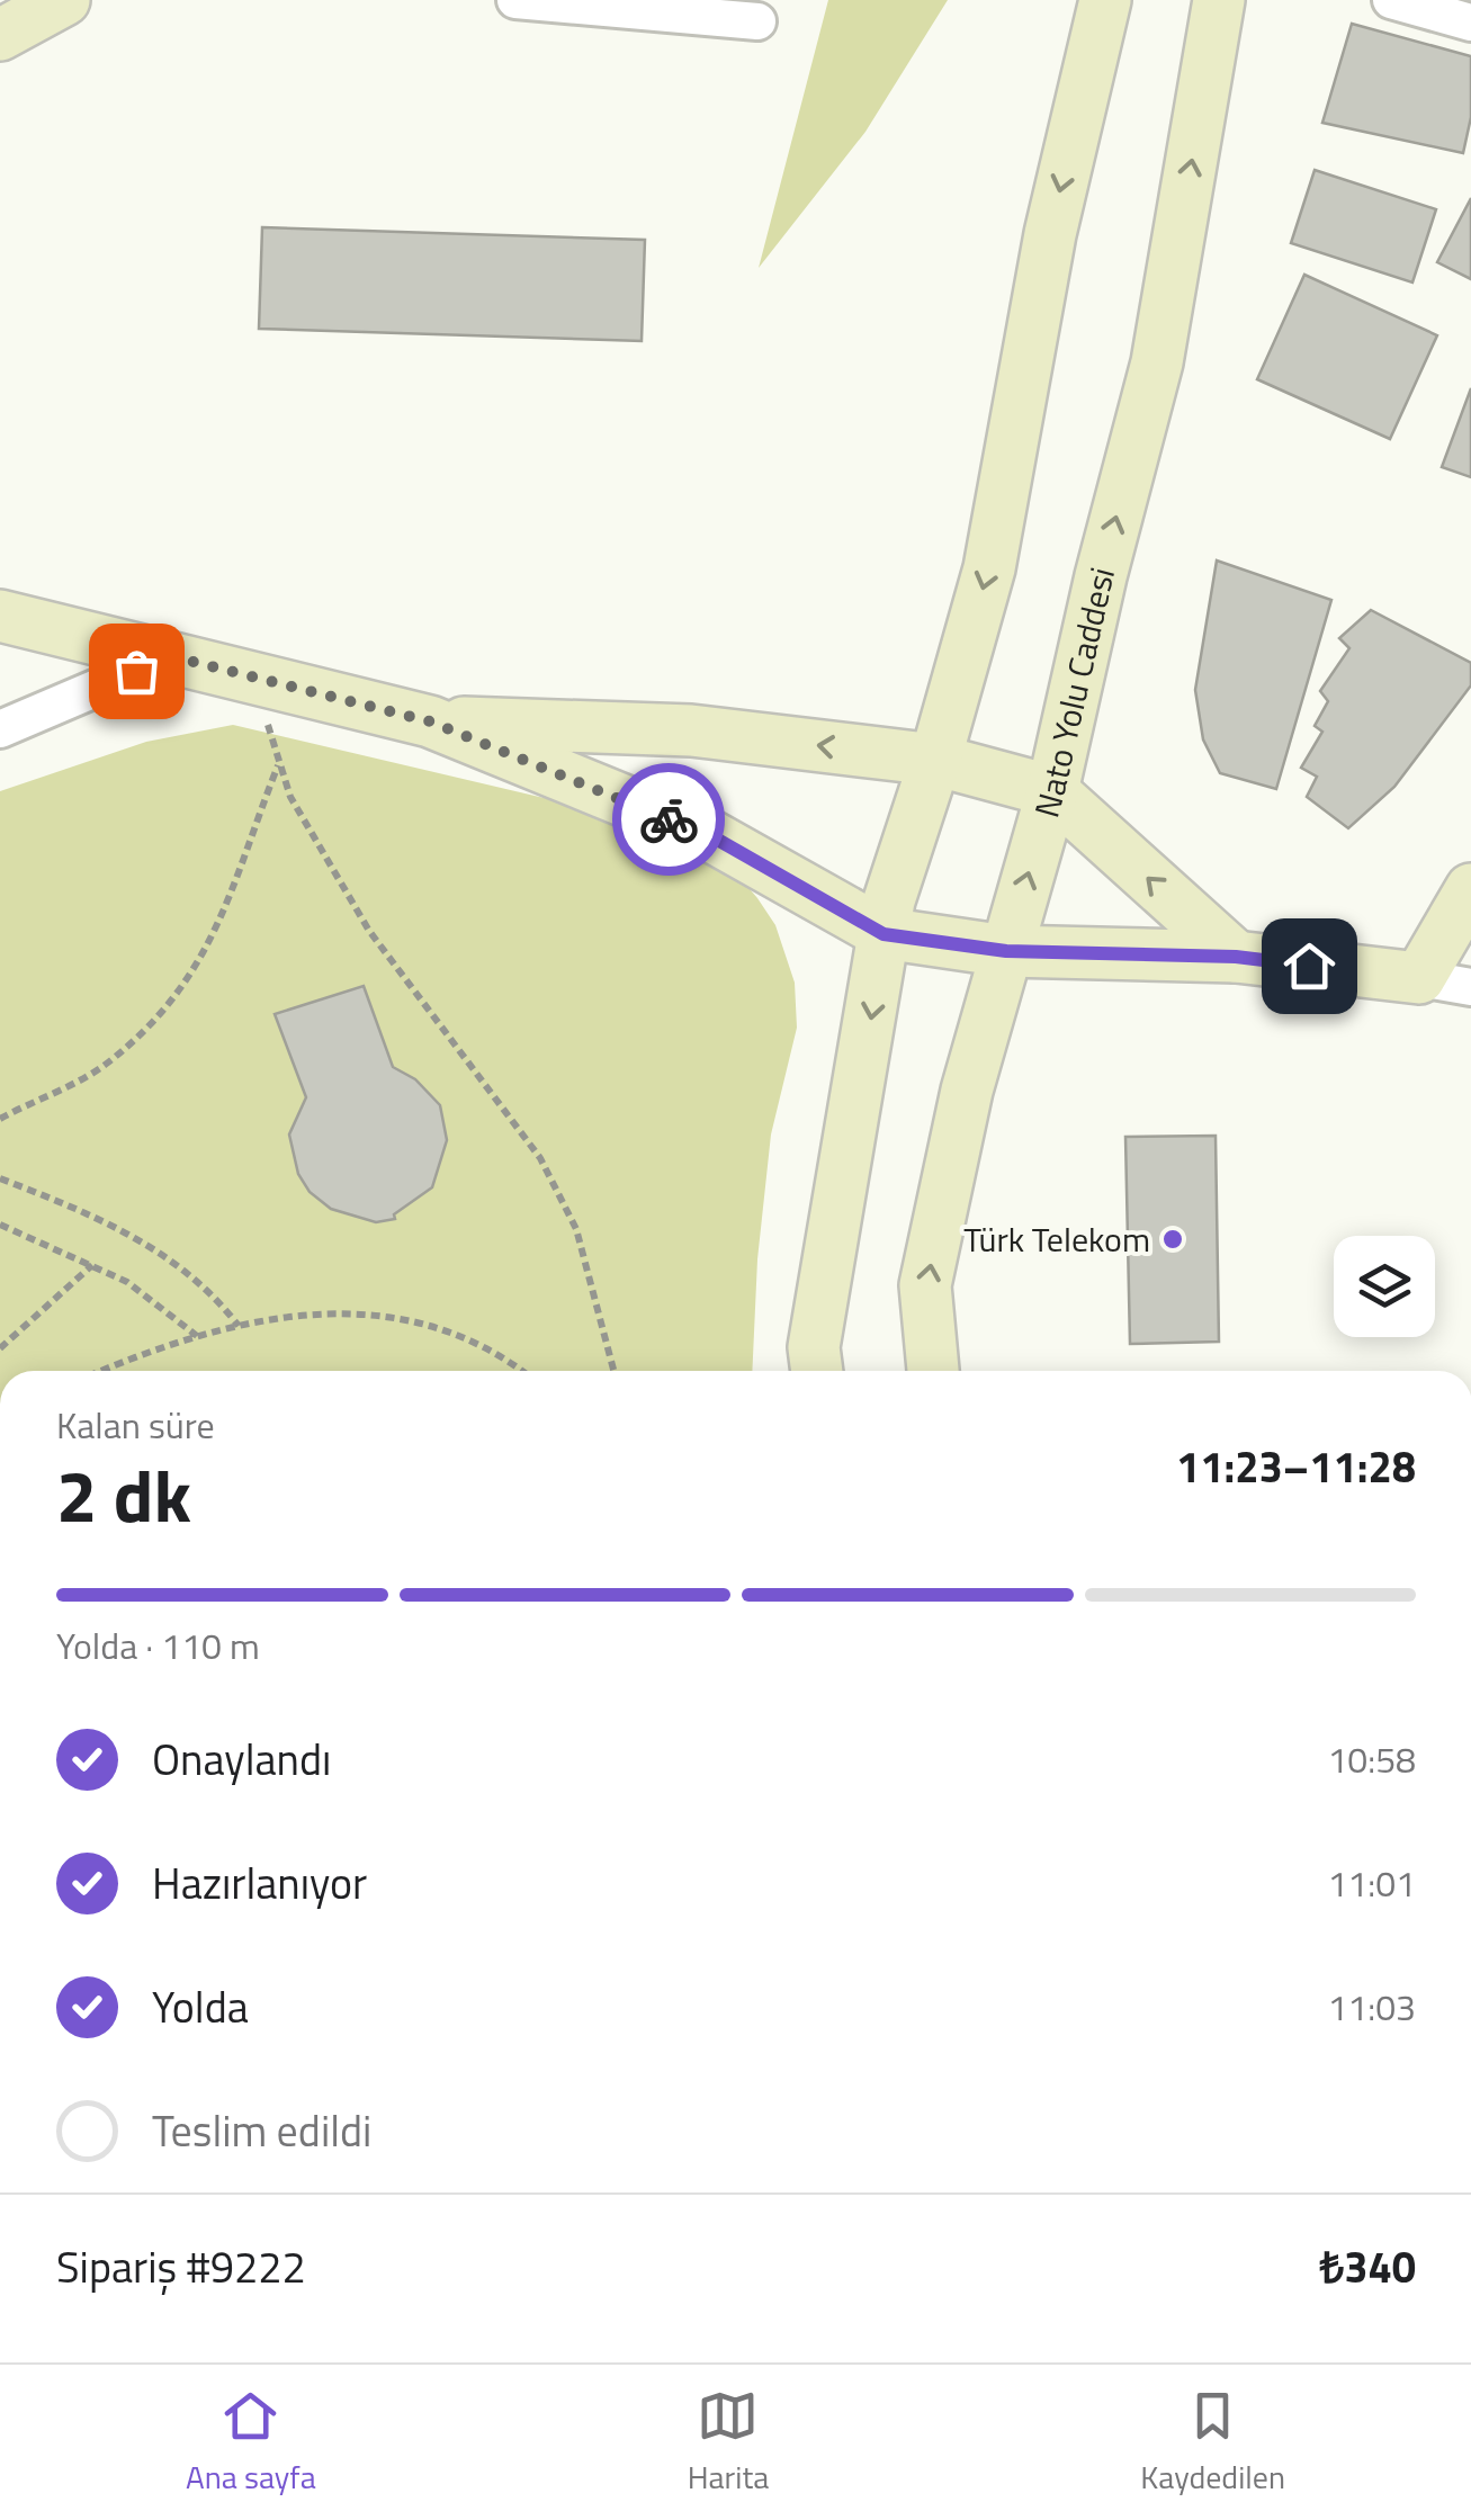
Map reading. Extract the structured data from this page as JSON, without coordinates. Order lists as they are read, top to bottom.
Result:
{
  "streets": {
    "main road": ["Nato Yolu Caddesi"]
  },
  "places": ["Türk Telekom"],
  "page": {
    "heading": ["2 dk", "Kalan süre", "11:23–11:28"],
    "panel": ["Sipariş #9222", "₺340"],
    "bar": "Yolda · 110 m",
    "list": [
      ["Onaylandı", "10:58"],
      ["Hazırlanıyor", "11:01"],
      ["Yolda", "11:03"],
      "Teslim edildi"
    ],
    "tabs": ["Ana sayfa", "Harita", "Kaydedilen"]
  }
}
